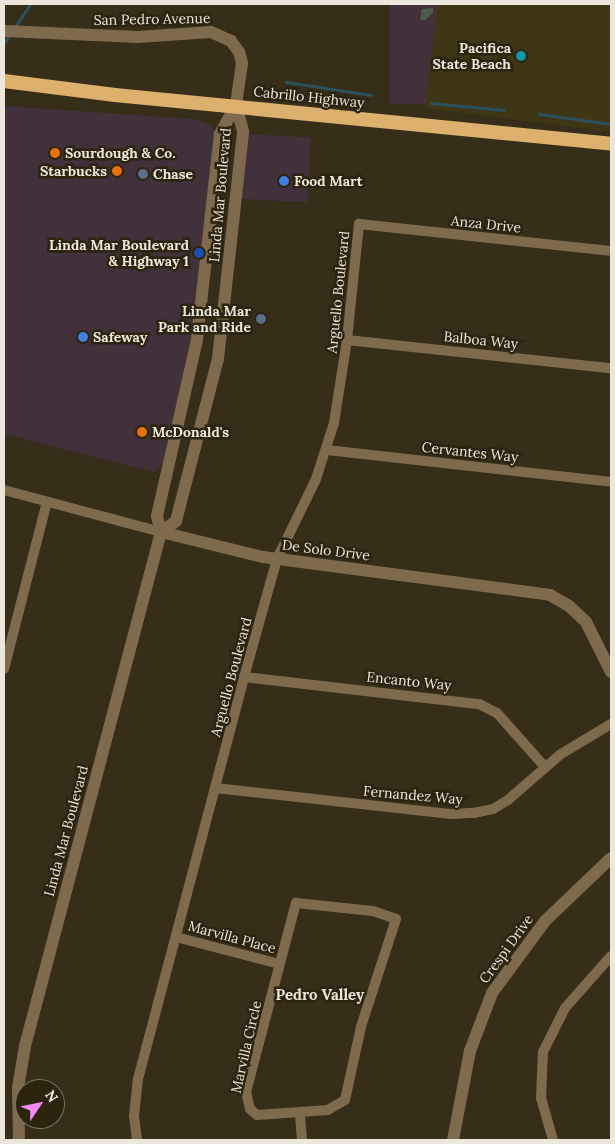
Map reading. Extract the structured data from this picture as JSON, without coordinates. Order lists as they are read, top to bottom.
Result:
{
  "streets": {
    "highway": ["Cabrillo Highway"],
    "street": [
      "San Pedro Avenue",
      "Linda Mar Boulevard",
      "Anza Drive",
      "Arguello Boulevard",
      "Balboa Way",
      "Cervantes Way",
      "De Solo Drive",
      "Encanto Way",
      "Fernandez Way",
      "Marvilla Place",
      "Crespi Drive",
      "Marvilla Circle"
    ]
  },
  "crossings": [
    ["San Pedro Avenue", "Cabrillo Highway"],
    ["San Pedro Avenue", "Linda Mar Boulevard"],
    ["Cabrillo Highway", "Linda Mar Boulevard"],
    ["Linda Mar Boulevard", "De Solo Drive"],
    ["Anza Drive", "Arguello Boulevard"],
    ["Arguello Boulevard", "Balboa Way"],
    ["Arguello Boulevard", "Cervantes Way"],
    ["Arguello Boulevard", "De Solo Drive"],
    ["Arguello Boulevard", "Encanto Way"],
    ["Arguello Boulevard", "Fernandez Way"],
    ["Arguello Boulevard", "Marvilla Place"],
    ["Encanto Way", "Fernandez Way"],
    ["Marvilla Place", "Marvilla Circle"]
  ],
  "districts": ["Pedro Valley"],
  "places": [
    "Pacifica State Beach",
    "Sourdough & Co.",
    "Starbucks",
    "Chase",
    "Food Mart",
    "Linda Mar Boulevard & Highway 1",
    "Linda Mar Park and Ride",
    "Safeway",
    "McDonald's"
  ],
  "north": "top right"
}
